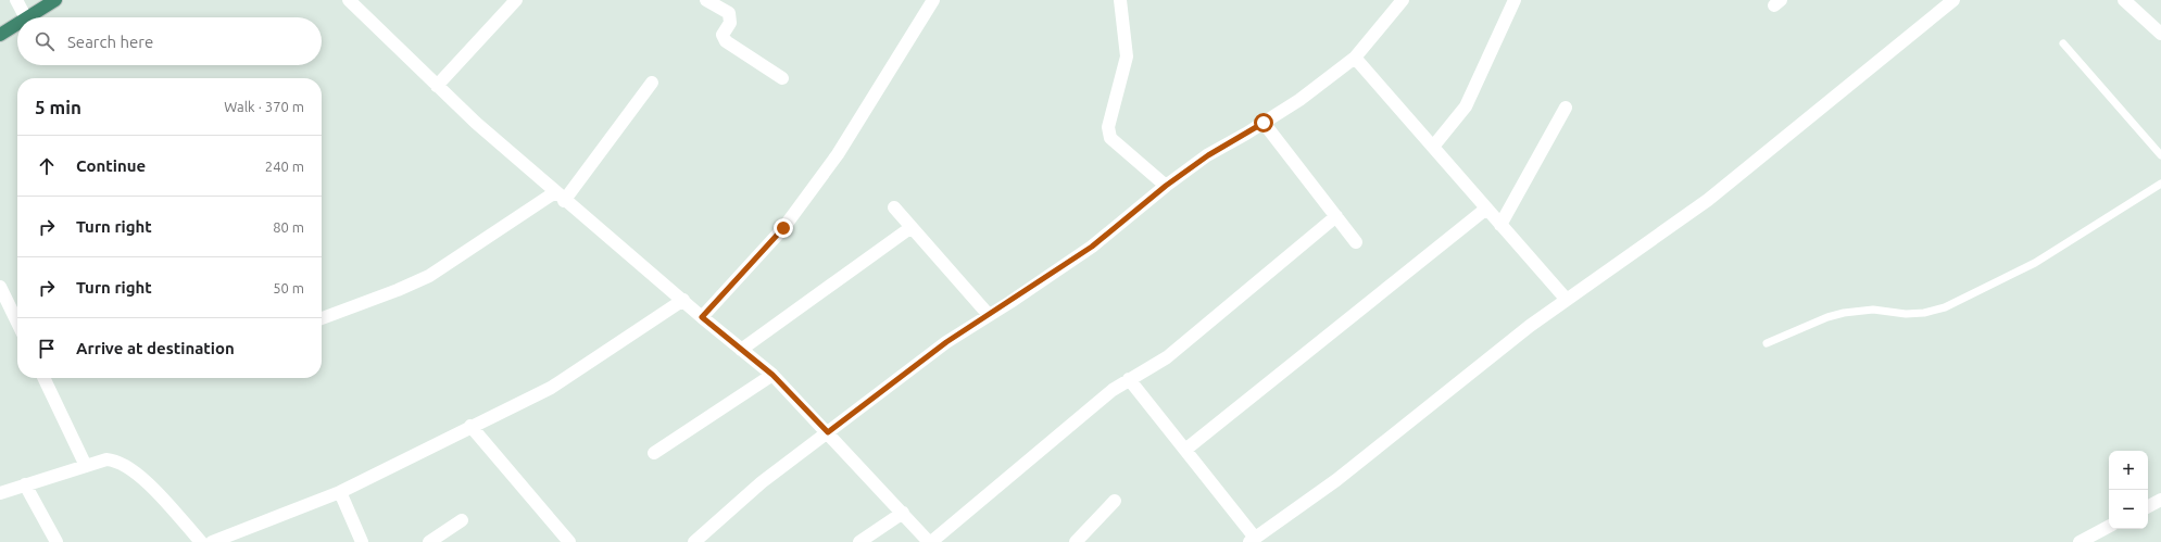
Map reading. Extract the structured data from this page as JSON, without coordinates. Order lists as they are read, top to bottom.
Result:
{
  "page": {
    "search": "Search here",
    "heading": ["5 min", "Walk · 370 m"],
    "list": [
      ["Continue", "240 m"],
      ["Turn right", "80 m"],
      ["Turn right", "50 m"],
      "Arrive at destination"
    ],
    "map_buttons": ["+", "−"]
  }
}
